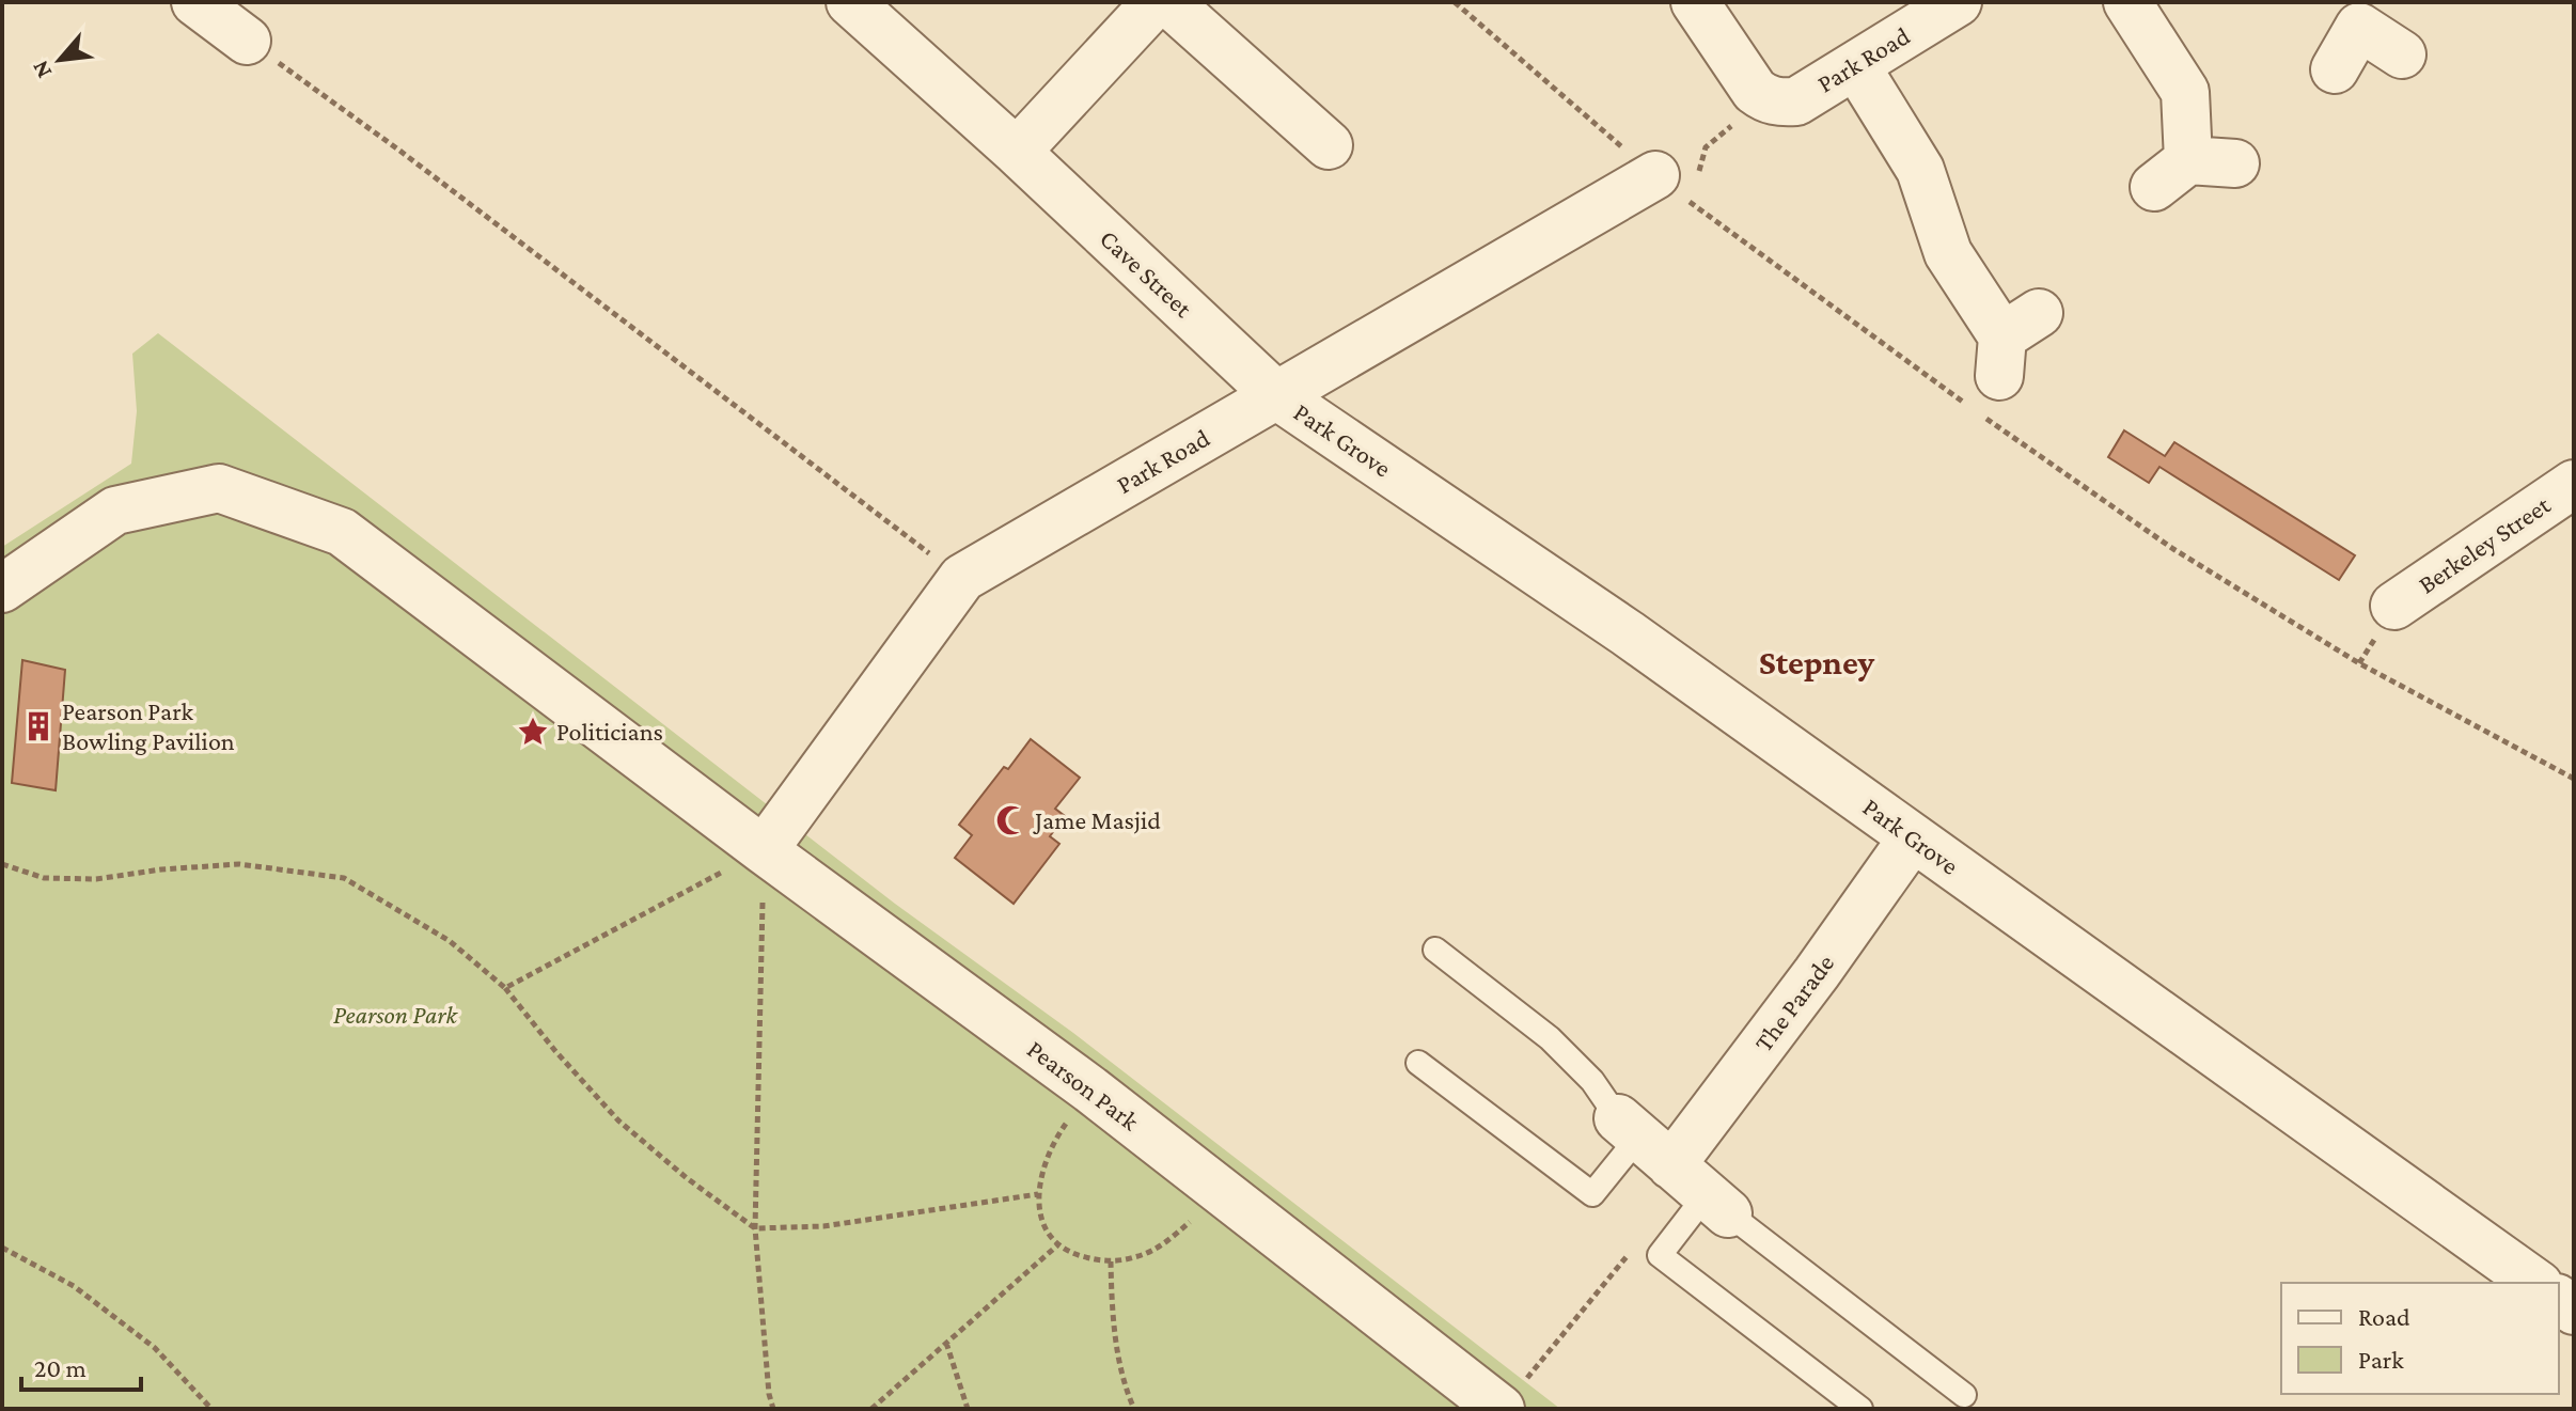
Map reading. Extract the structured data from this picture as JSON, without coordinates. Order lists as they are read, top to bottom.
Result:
{
  "streets": {
    "street": [
      "Park Road",
      "Cave Street",
      "Park Grove",
      "Berkeley Street",
      "The Parade",
      "Pearson Park"
    ]
  },
  "crossings": [
    ["Park Road", "Cave Street"],
    ["Park Road", "Park Grove"],
    ["Park Road", "Pearson Park"],
    ["Cave Street", "Park Grove"],
    ["Park Grove", "The Parade"]
  ],
  "districts": ["Stepney"],
  "parks": ["Pearson Park"],
  "places": {
    "building": ["Pearson Park Bowling Pavilion"],
    "place": ["Politicians"],
    "mosque": ["Jame Masjid"]
  },
  "legend": ["Road", "Park"],
  "scale_bar": "20 m",
  "north": "bottom left"
}
